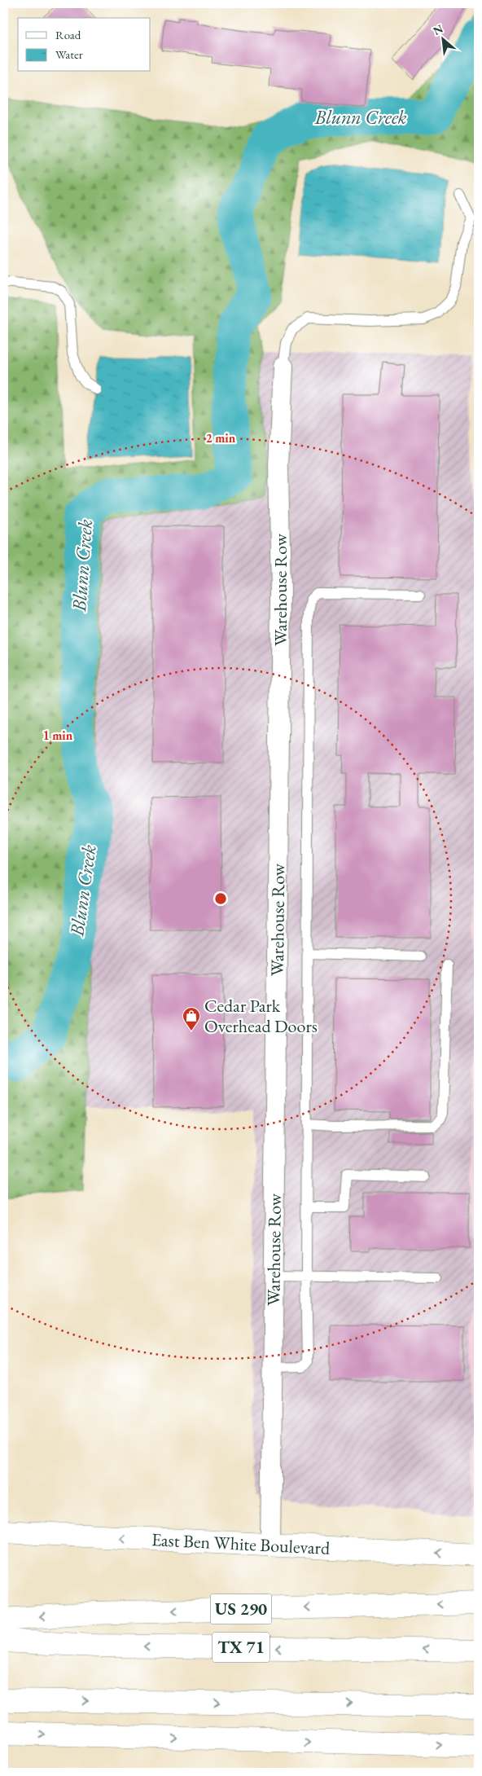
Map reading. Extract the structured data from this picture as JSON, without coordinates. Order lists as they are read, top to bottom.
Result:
{
  "streets": {
    "main road": ["East Ben White Boulevard", "US 290", "TX 71"],
    "street": ["Warehouse Row"]
  },
  "crossings": [
    ["Warehouse Row", "East Ben White Boulevard"]
  ],
  "water": ["Blunn Creek"],
  "places": {
    "shop": ["Cedar Park Overhead Doors"]
  },
  "legend": ["Road", "Water"],
  "north": "top left",
  "rings": ["2 min", "1 min"]
}
